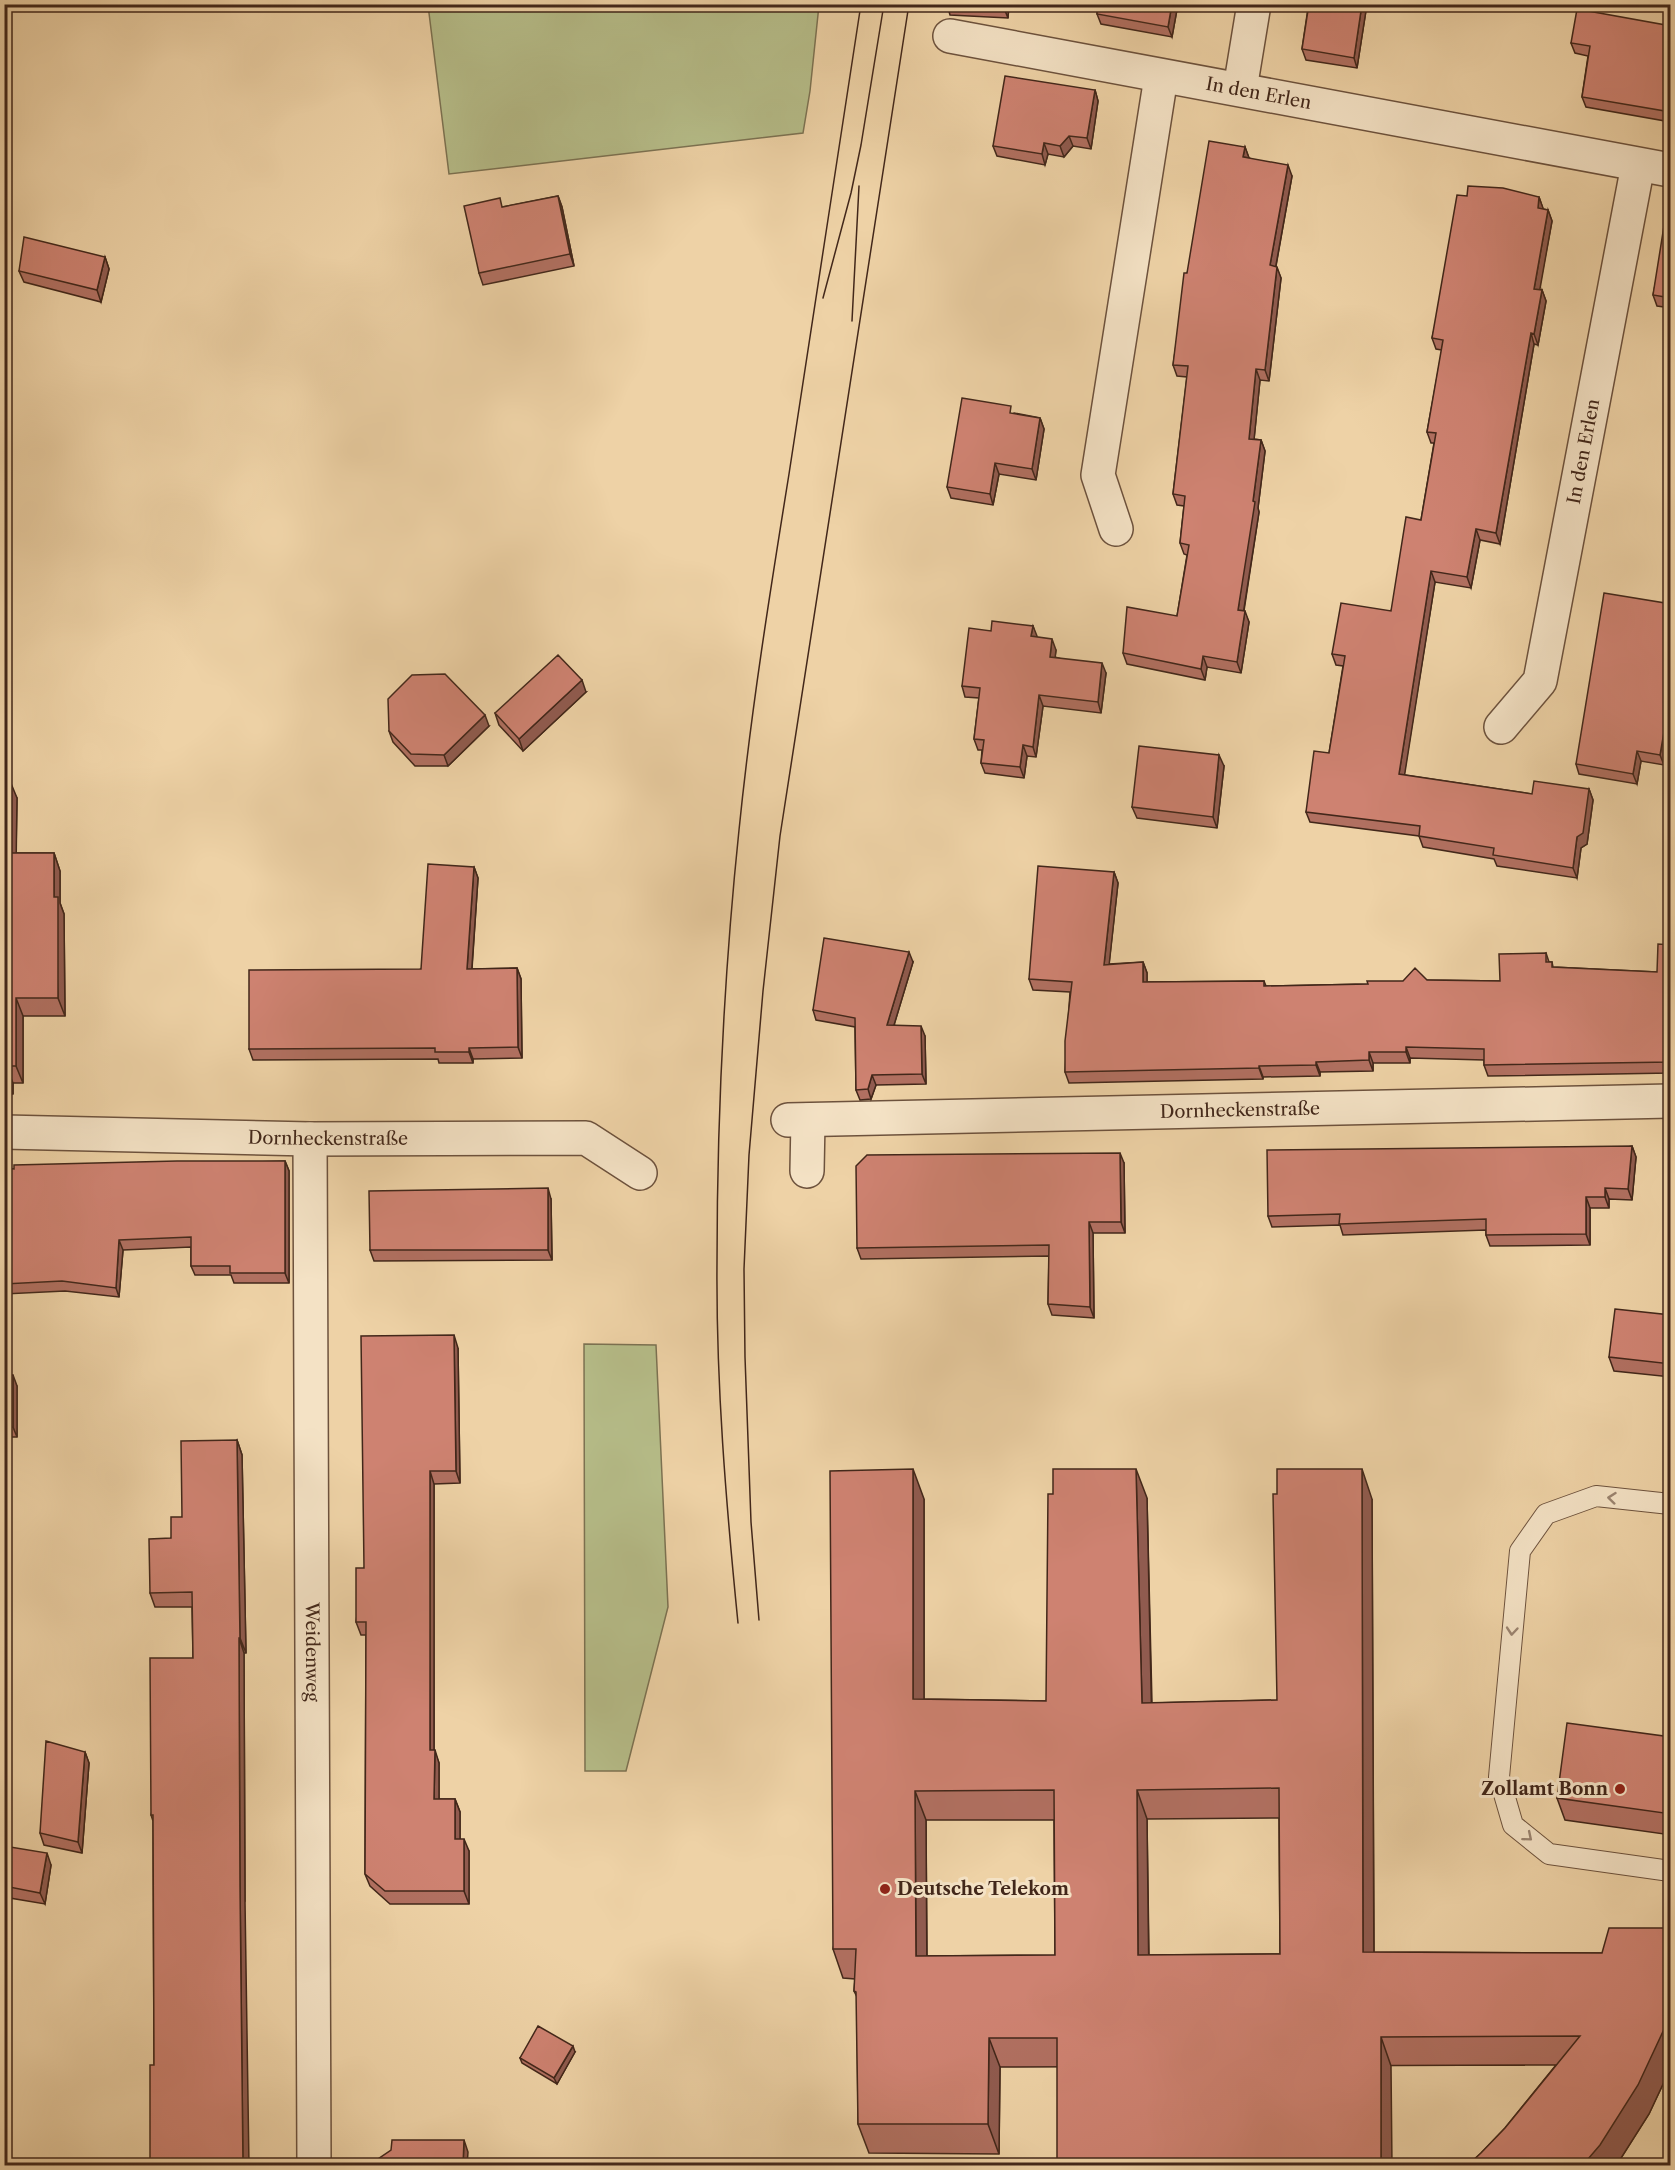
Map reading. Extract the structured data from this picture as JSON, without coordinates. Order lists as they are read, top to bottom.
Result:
{
  "streets": {
    "street": ["In den Erlen", "Dornheckenstraße", "Weidenweg"]
  },
  "crossings": [
    ["Dornheckenstraße", "Weidenweg"]
  ],
  "places": ["Zollamt Bonn", "Deutsche Telekom"]
}
